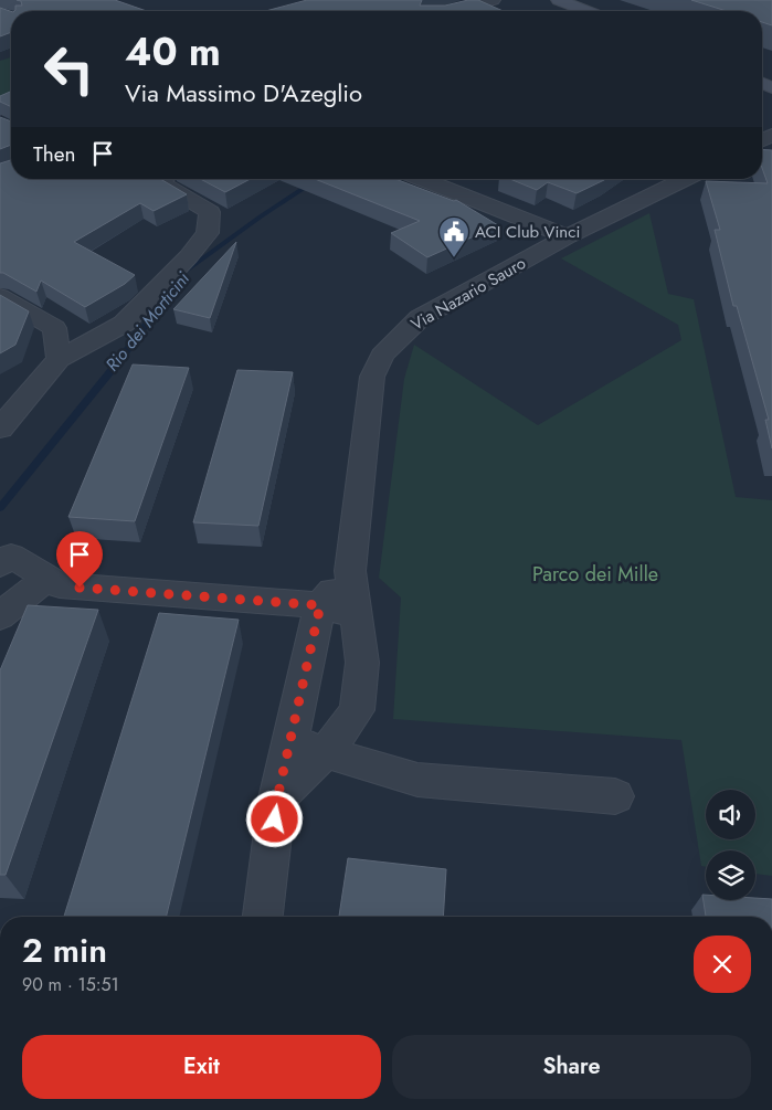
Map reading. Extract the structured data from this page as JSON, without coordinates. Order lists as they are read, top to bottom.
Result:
{
  "streets": {
    "street": ["Via Nazario Sauro"]
  },
  "water": ["Rio dei Morticini"],
  "parks": ["Parco dei Mille"],
  "places": {
    "public building": ["ACI Club Vinci"]
  },
  "page": {
    "turn": ["40 m", "Via Massimo D'Azeglio"],
    "then": "Then",
    "heading": ["2 min", "90 m · 15:51"],
    "buttons": ["Exit", "Share"]
  }
}
